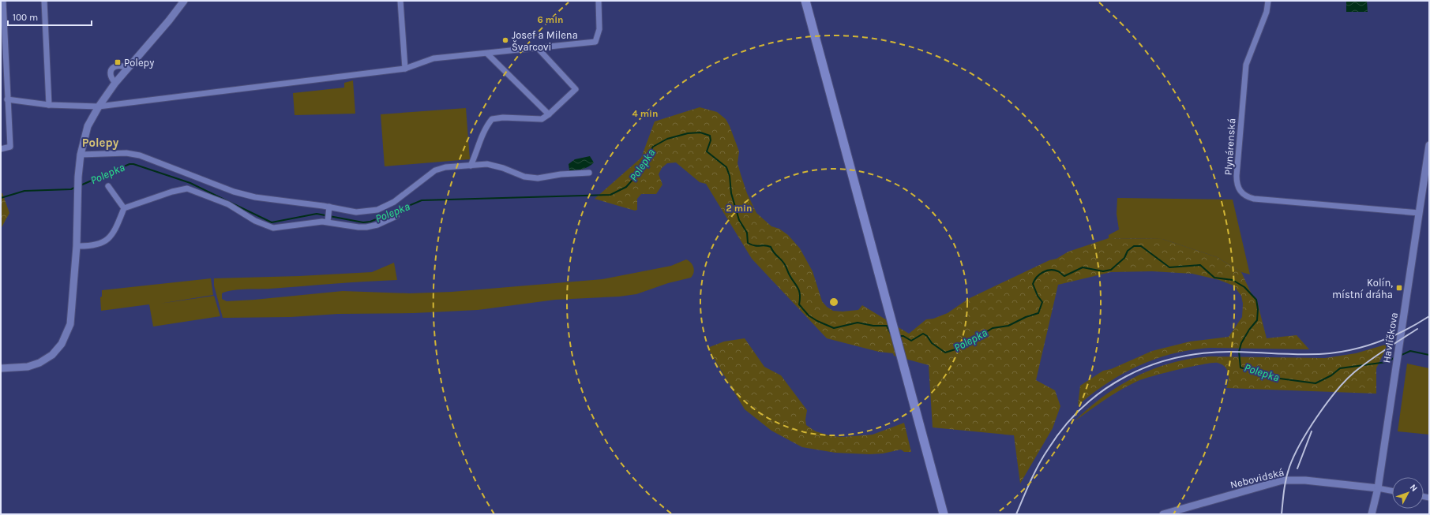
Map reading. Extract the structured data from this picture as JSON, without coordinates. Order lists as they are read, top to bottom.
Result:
{
  "streets": {
    "street": ["Plynárenská", "Havlíčkova", "Nebovidská"]
  },
  "crossings": [
    ["Plynárenská", "Havlíčkova"],
    ["Havlíčkova", "Nebovidská"]
  ],
  "districts": ["Polepy"],
  "water": ["Polepka"],
  "places": {
    "other": ["Josef a Milena Švarcovi"],
    "transit": ["Polepy", "Kolín, místní dráha"]
  },
  "scale_bar": "100 m",
  "north": "top right",
  "rings": ["6 min", "4 min", "2 min"]
}
